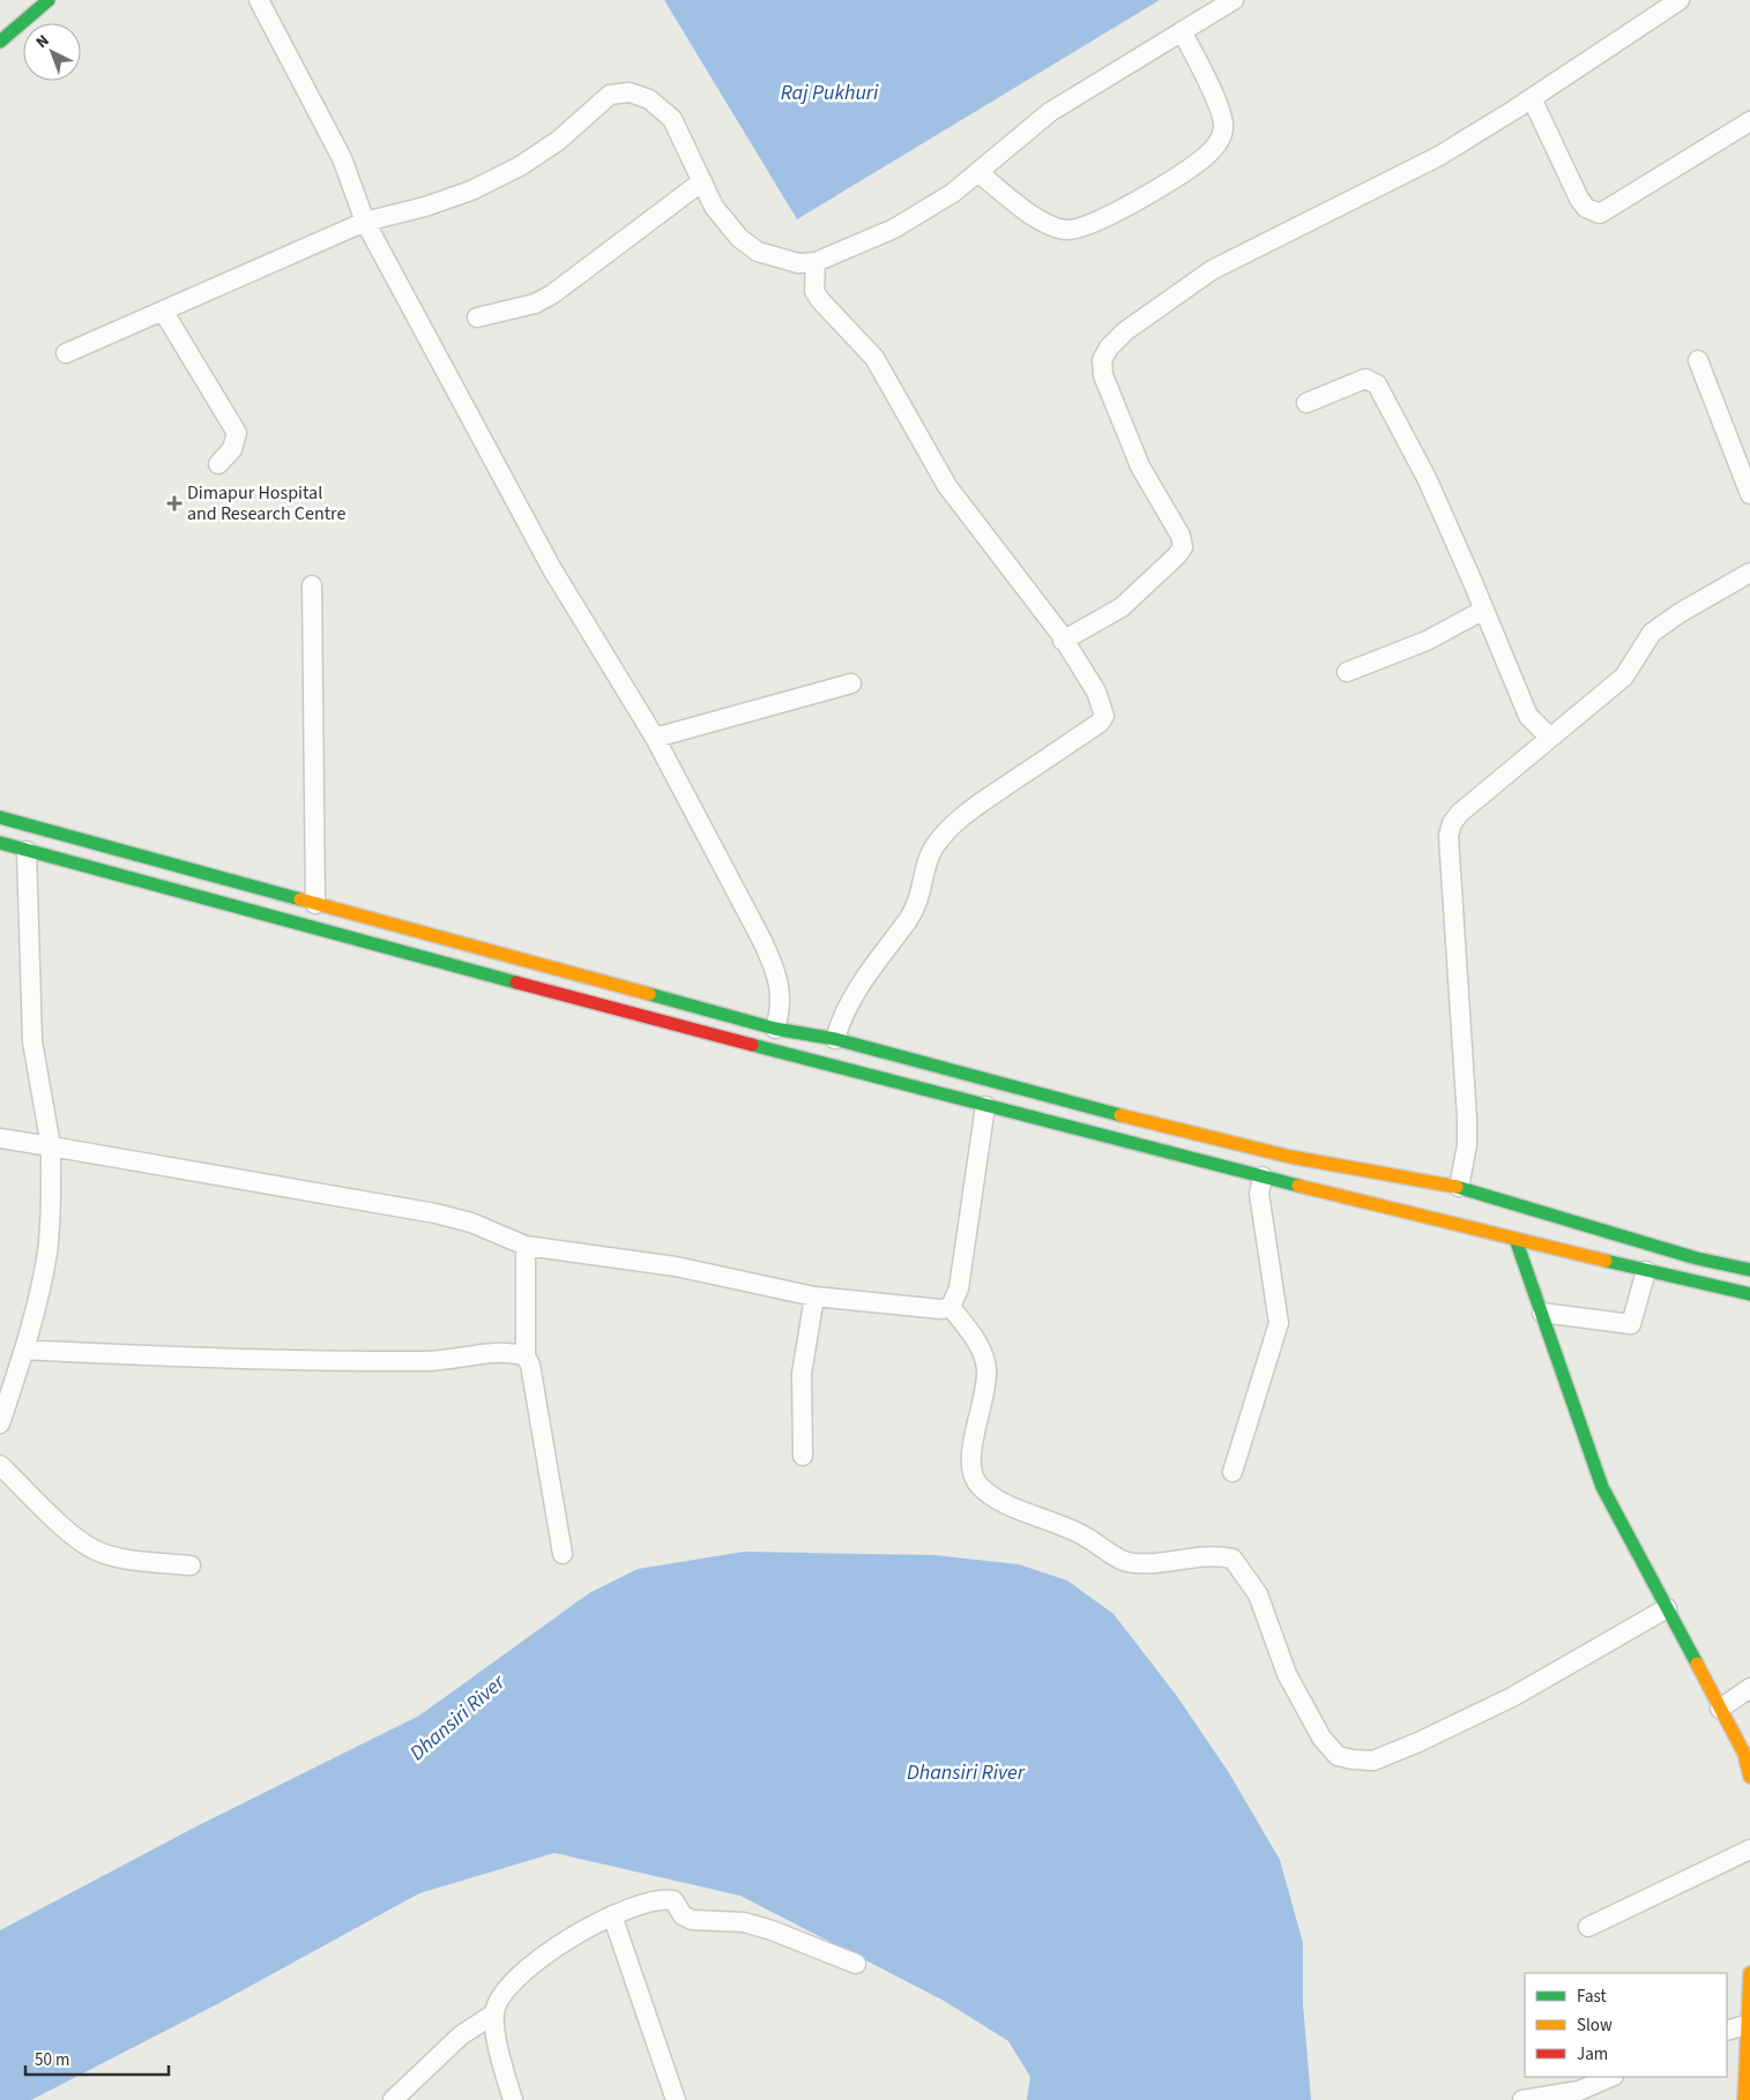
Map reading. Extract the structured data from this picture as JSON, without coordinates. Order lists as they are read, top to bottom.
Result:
{
  "water": ["Raj Pukhuri", "Dhansiri River"],
  "places": {
    "health": ["Dimapur Hospital and Research Centre"]
  },
  "legend": ["Fast", "Slow", "Jam"],
  "scale_bar": "50 m",
  "north": "top left"
}
